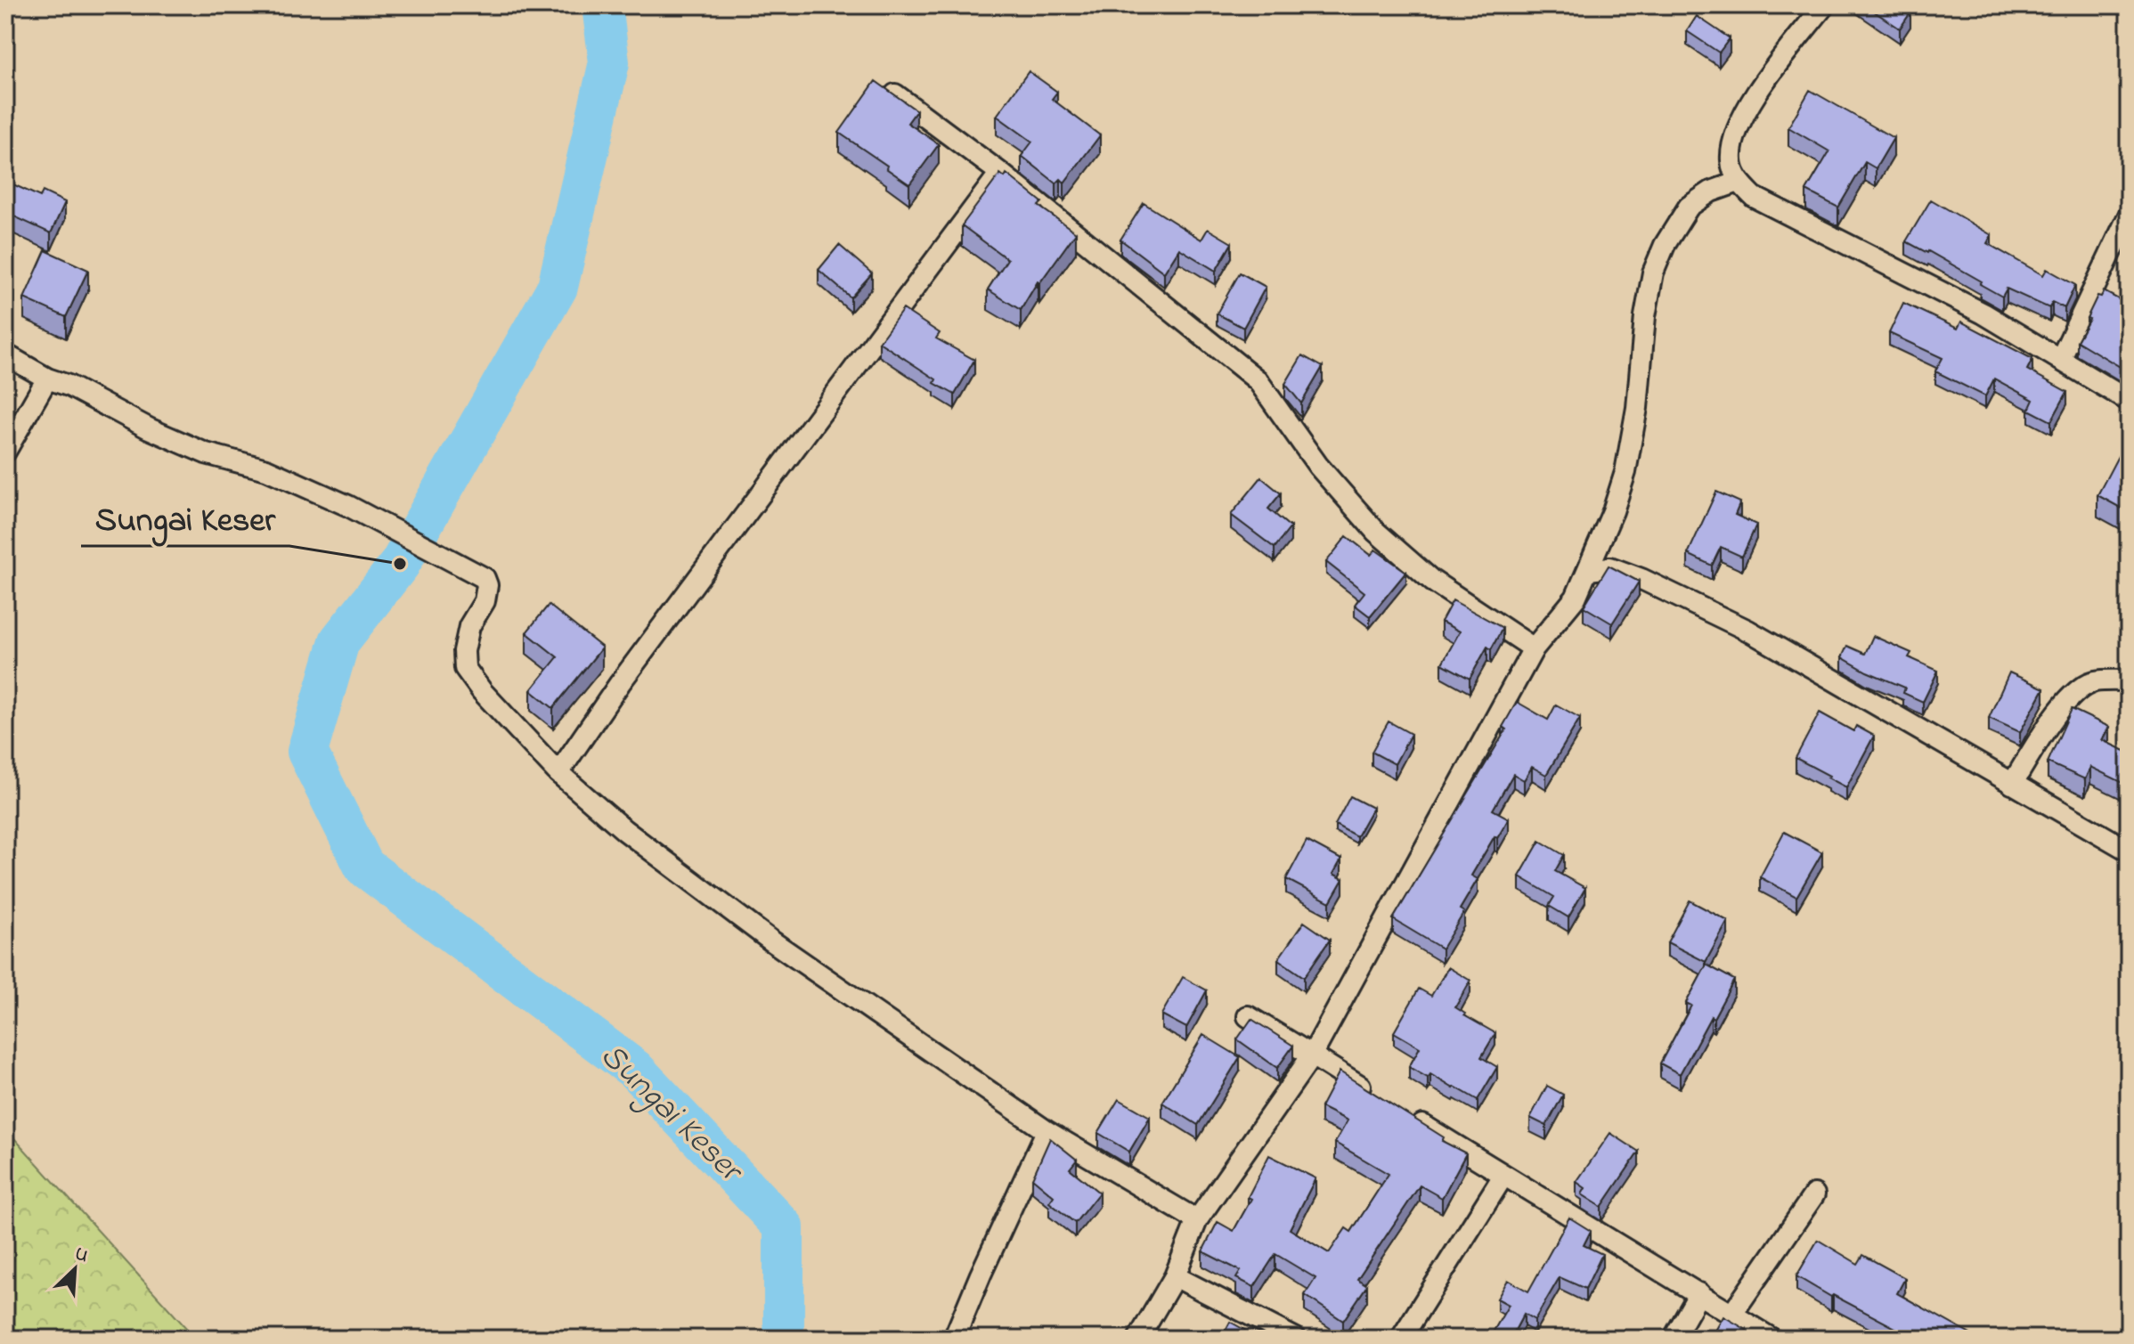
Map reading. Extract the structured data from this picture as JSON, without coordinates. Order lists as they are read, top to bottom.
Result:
{
  "water": ["Sungai Keser"],
  "places": ["Sungai Keser"],
  "north": "top right"
}
